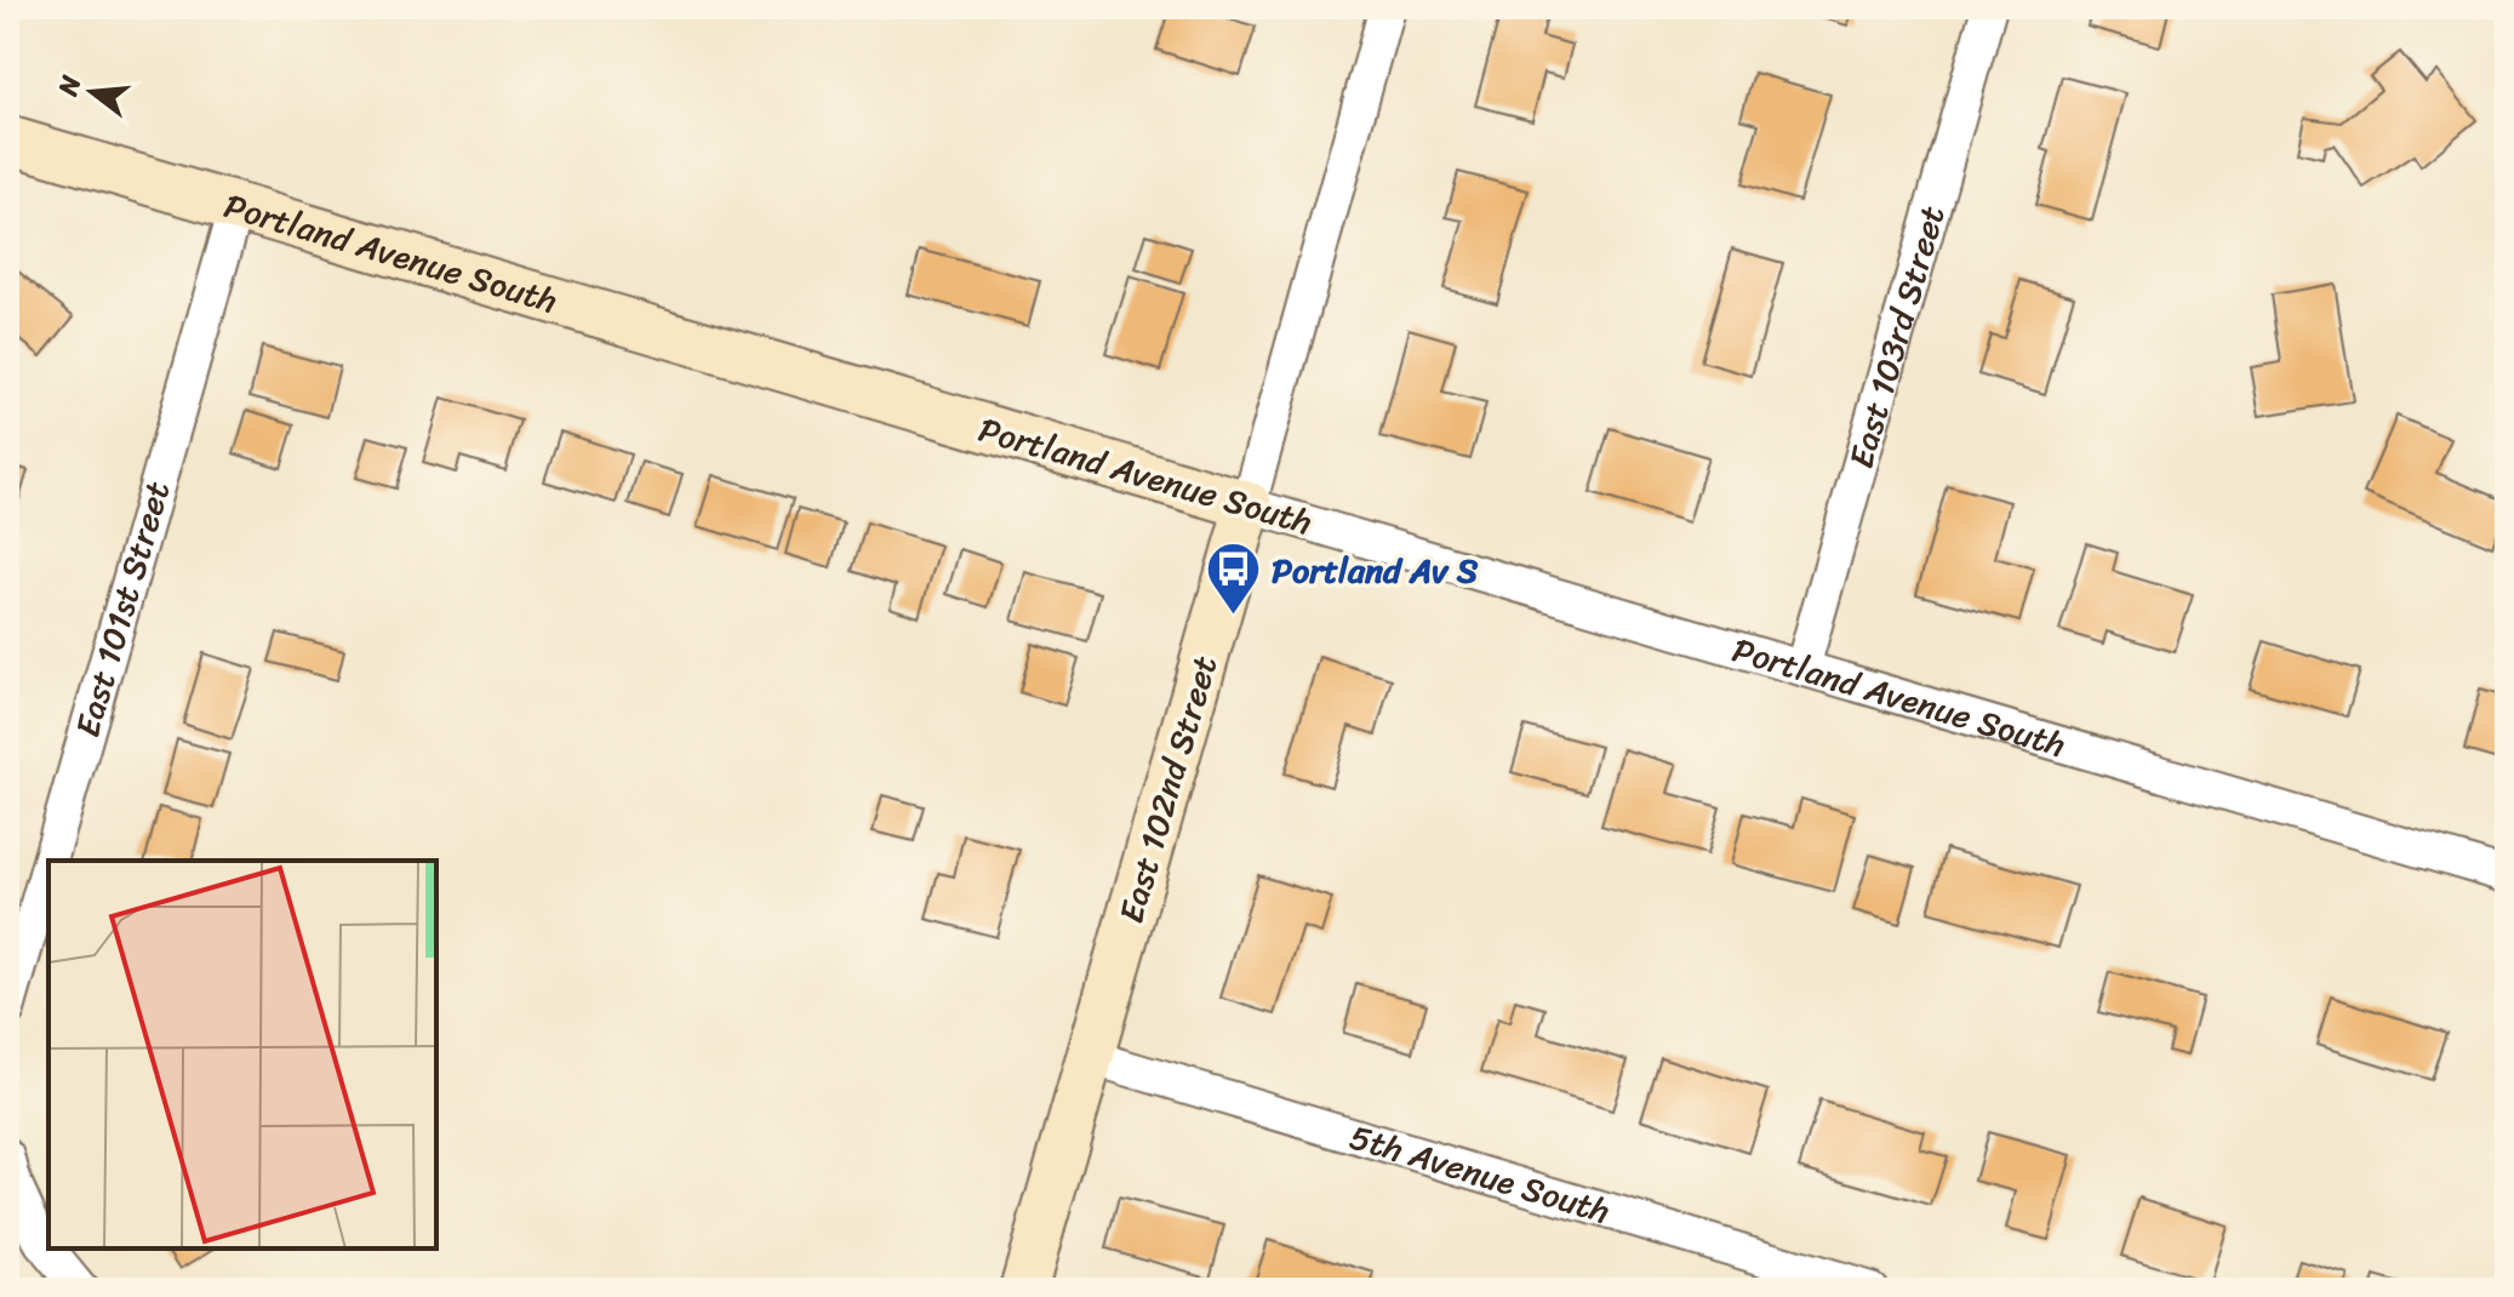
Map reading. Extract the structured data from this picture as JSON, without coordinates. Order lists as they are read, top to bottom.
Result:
{
  "streets": {
    "street": [
      "Portland Avenue South",
      "East 103rd Street",
      "East 101st Street",
      "East 102nd Street",
      "5th Avenue South"
    ]
  },
  "crossings": [
    ["Portland Avenue South", "East 103rd Street"],
    ["Portland Avenue South", "East 101st Street"],
    ["Portland Avenue South", "East 102nd Street"],
    ["East 102nd Street", "5th Avenue South"]
  ],
  "places": {
    "bus stop": ["Portland Av S"]
  },
  "north": "left"
}
